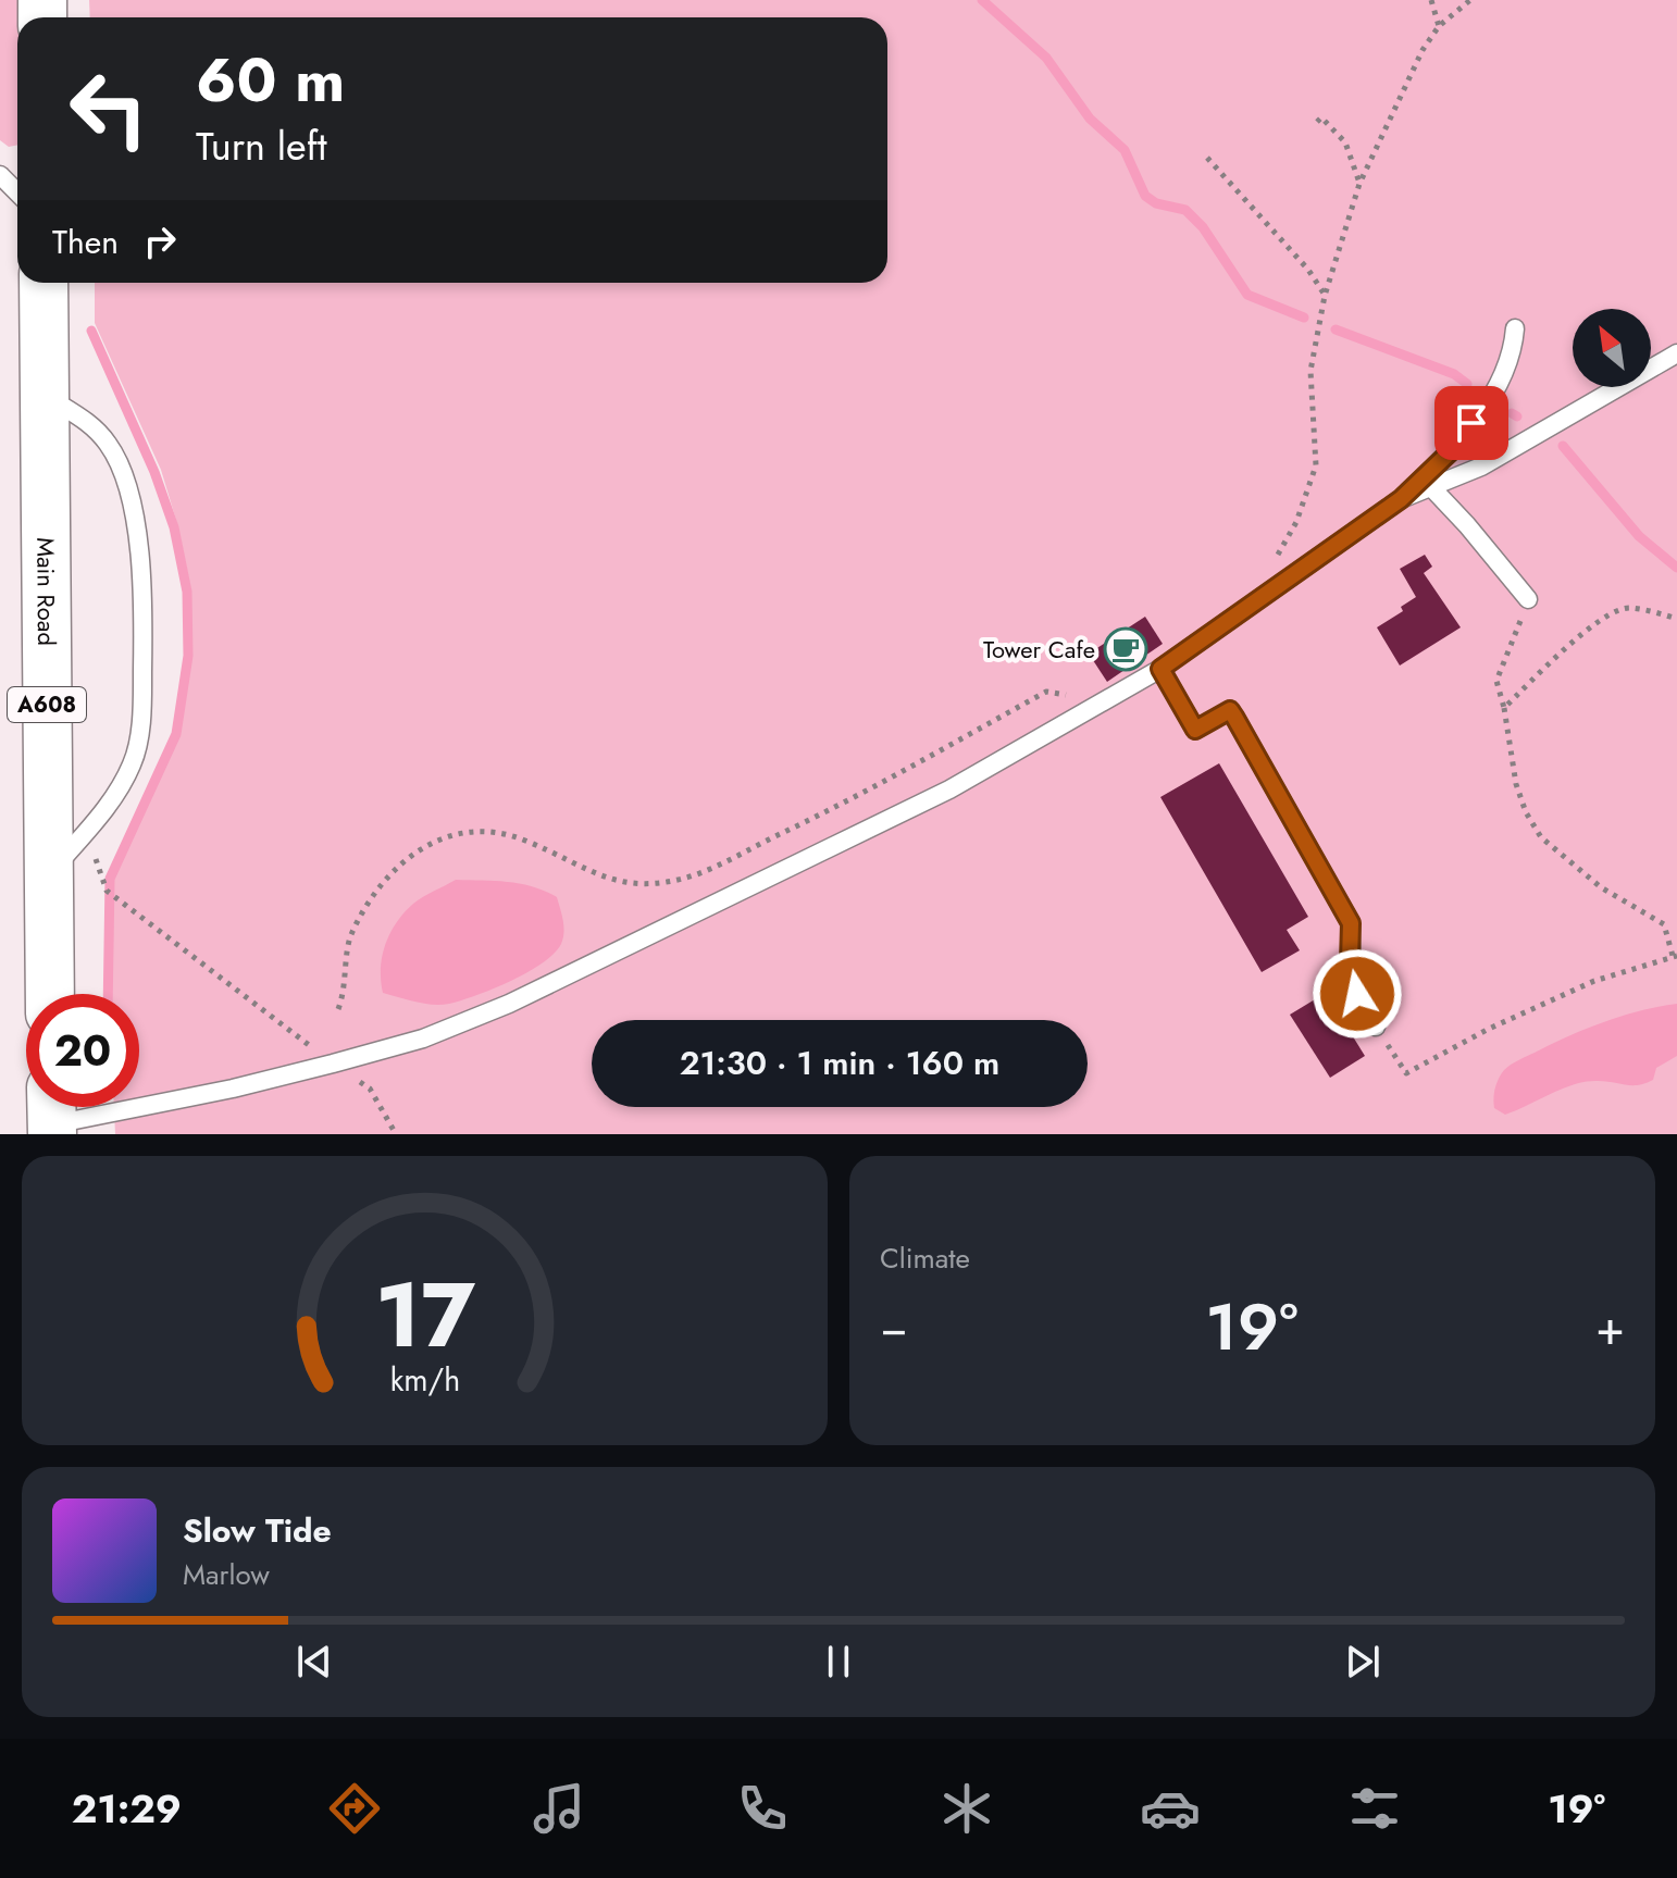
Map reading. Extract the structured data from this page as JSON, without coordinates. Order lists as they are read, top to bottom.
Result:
{
  "streets": {
    "main road": ["Main Road", "A608"]
  },
  "places": {
    "cafe": ["Tower Cafe"]
  },
  "north": "top left",
  "page": {
    "turn": ["60 m", "Turn left"],
    "then": "Then",
    "limit": "20",
    "trip": "21:30 · 1 min · 160 m",
    "tile": "Climate",
    "heat": ["−", "19°", "+"],
    "song": ["Slow Tide", "Marlow"],
    "tabs": ["21:29", "19°"],
    "gauge": ["17", "km/h"]
  }
}
